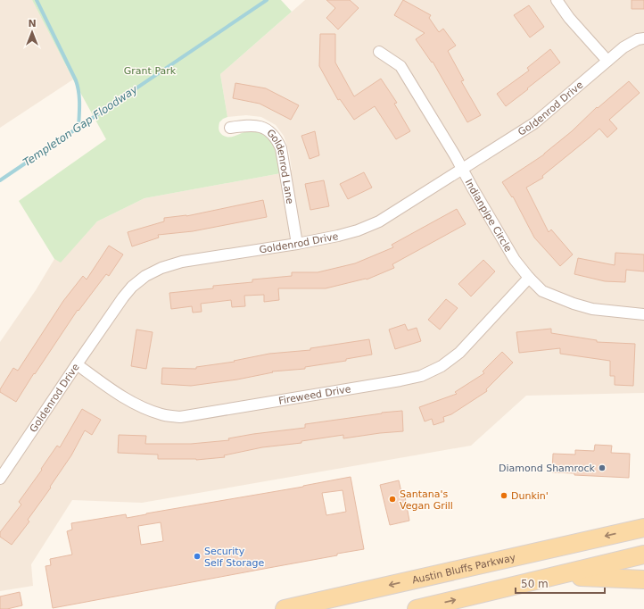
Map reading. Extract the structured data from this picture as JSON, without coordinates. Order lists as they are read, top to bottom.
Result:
{
  "streets": {
    "main road": ["Austin Bluffs Parkway"],
    "street": [
      "Goldenrod Drive",
      "Goldenrod Lane",
      "Indianpipe Circle",
      "Fireweed Drive"
    ]
  },
  "crossings": [
    ["Goldenrod Drive", "Goldenrod Lane"],
    ["Goldenrod Drive", "Indianpipe Circle"],
    ["Goldenrod Drive", "Fireweed Drive"],
    ["Indianpipe Circle", "Fireweed Drive"]
  ],
  "water": ["Templeton Gap Floodway"],
  "parks": ["Grant Park"],
  "places": [
    "Diamond Shamrock",
    "Dunkin'",
    "Santana's Vegan Grill",
    "Security Self Storage"
  ],
  "scale_bar": "50 m",
  "north": "top"
}
